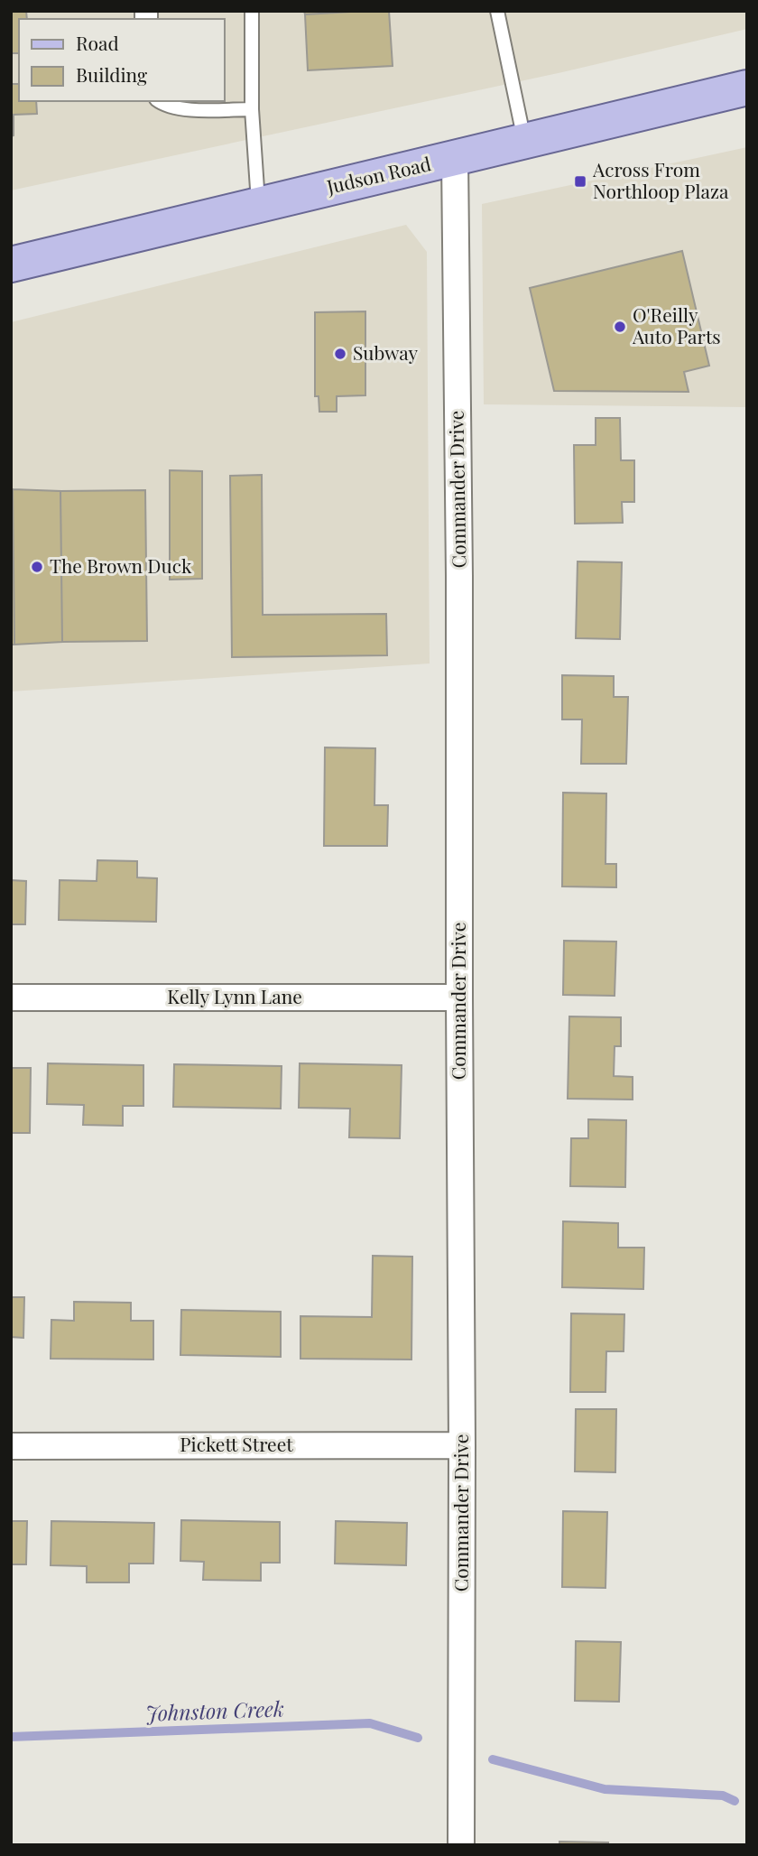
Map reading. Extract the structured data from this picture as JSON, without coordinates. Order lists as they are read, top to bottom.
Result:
{
  "streets": {
    "main road": ["Judson Road"],
    "street": ["Commander Drive", "Kelly Lynn Lane", "Pickett Street"]
  },
  "crossings": [
    ["Judson Road", "Commander Drive"],
    ["Commander Drive", "Kelly Lynn Lane"],
    ["Commander Drive", "Pickett Street"]
  ],
  "water": ["Johnston Creek"],
  "places": {
    "transit": ["Across From Northloop Plaza"],
    "other": ["O'Reilly Auto Parts", "Subway", "The Brown Duck"]
  },
  "legend": ["Road", "Building"]
}
